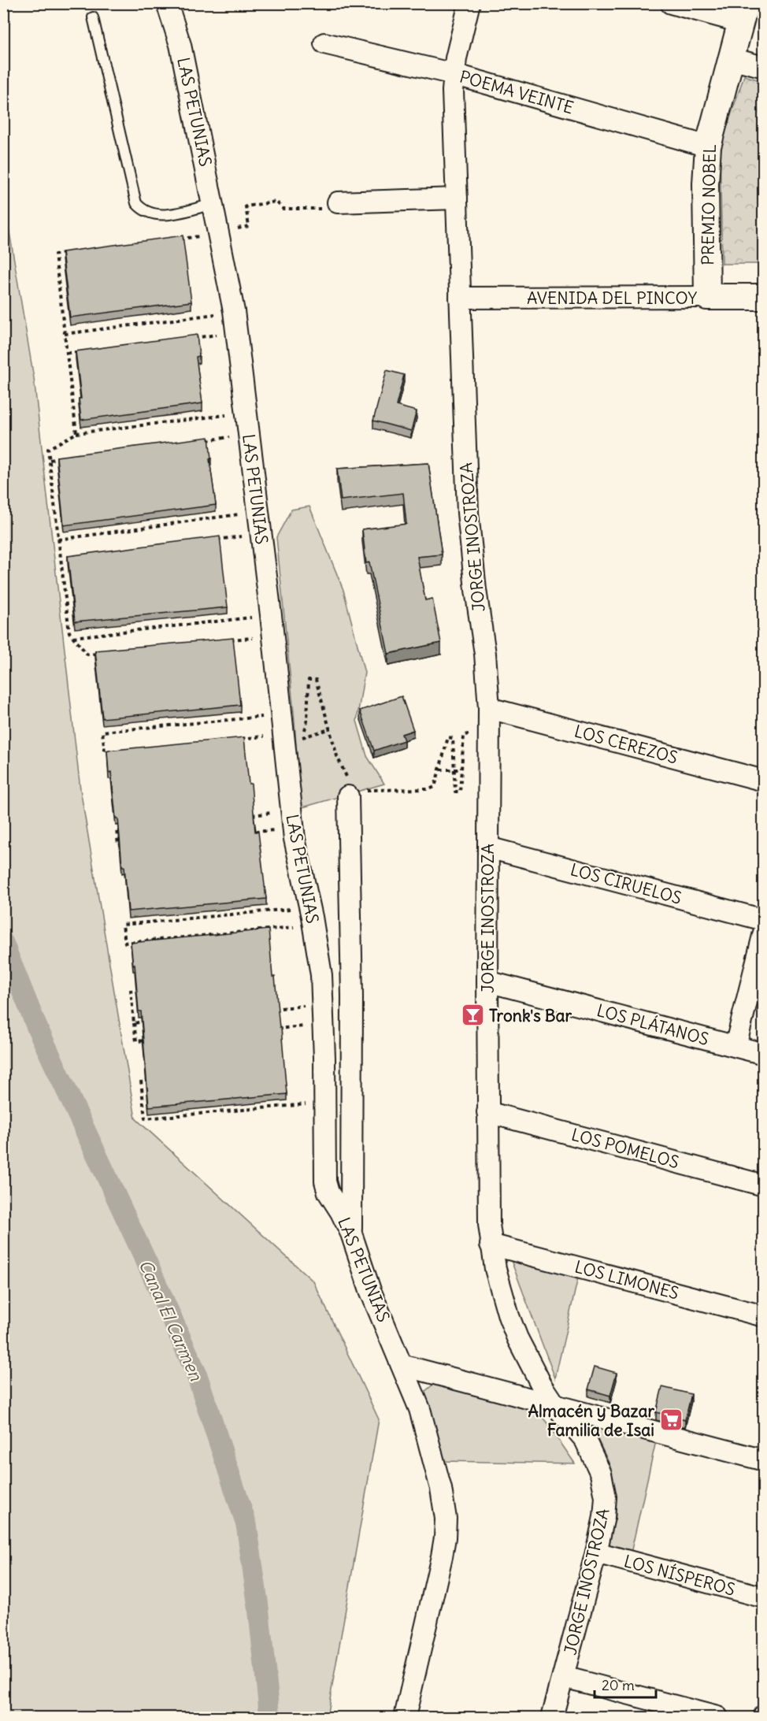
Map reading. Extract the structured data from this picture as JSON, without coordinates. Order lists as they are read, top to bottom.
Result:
{
  "streets": {
    "street": [
      "POEMA VEINTE",
      "LAS PETUNIAS",
      "PREMIO NOBEL",
      "AVENIDA DEL PINCOY",
      "JORGE INOSTROZA",
      "LOS CEREZOS",
      "LOS CIRUELOS",
      "LOS PLÁTANOS",
      "LOS POMELOS",
      "LOS LIMONES",
      "LOS NÍSPEROS"
    ]
  },
  "crossings": [
    ["POEMA VEINTE", "PREMIO NOBEL"],
    ["POEMA VEINTE", "JORGE INOSTROZA"],
    ["PREMIO NOBEL", "AVENIDA DEL PINCOY"],
    ["AVENIDA DEL PINCOY", "JORGE INOSTROZA"],
    ["JORGE INOSTROZA", "LOS CEREZOS"],
    ["JORGE INOSTROZA", "LOS CIRUELOS"],
    ["JORGE INOSTROZA", "LOS PLÁTANOS"],
    ["JORGE INOSTROZA", "LOS POMELOS"],
    ["JORGE INOSTROZA", "LOS LIMONES"],
    ["JORGE INOSTROZA", "LOS NÍSPEROS"]
  ],
  "water": ["Canal El Carmen"],
  "places": {
    "bar": ["Tronk's Bar"],
    "supermarket": ["Almacén y Bazar Familia de Isai"]
  },
  "scale_bar": "20 m"
}
